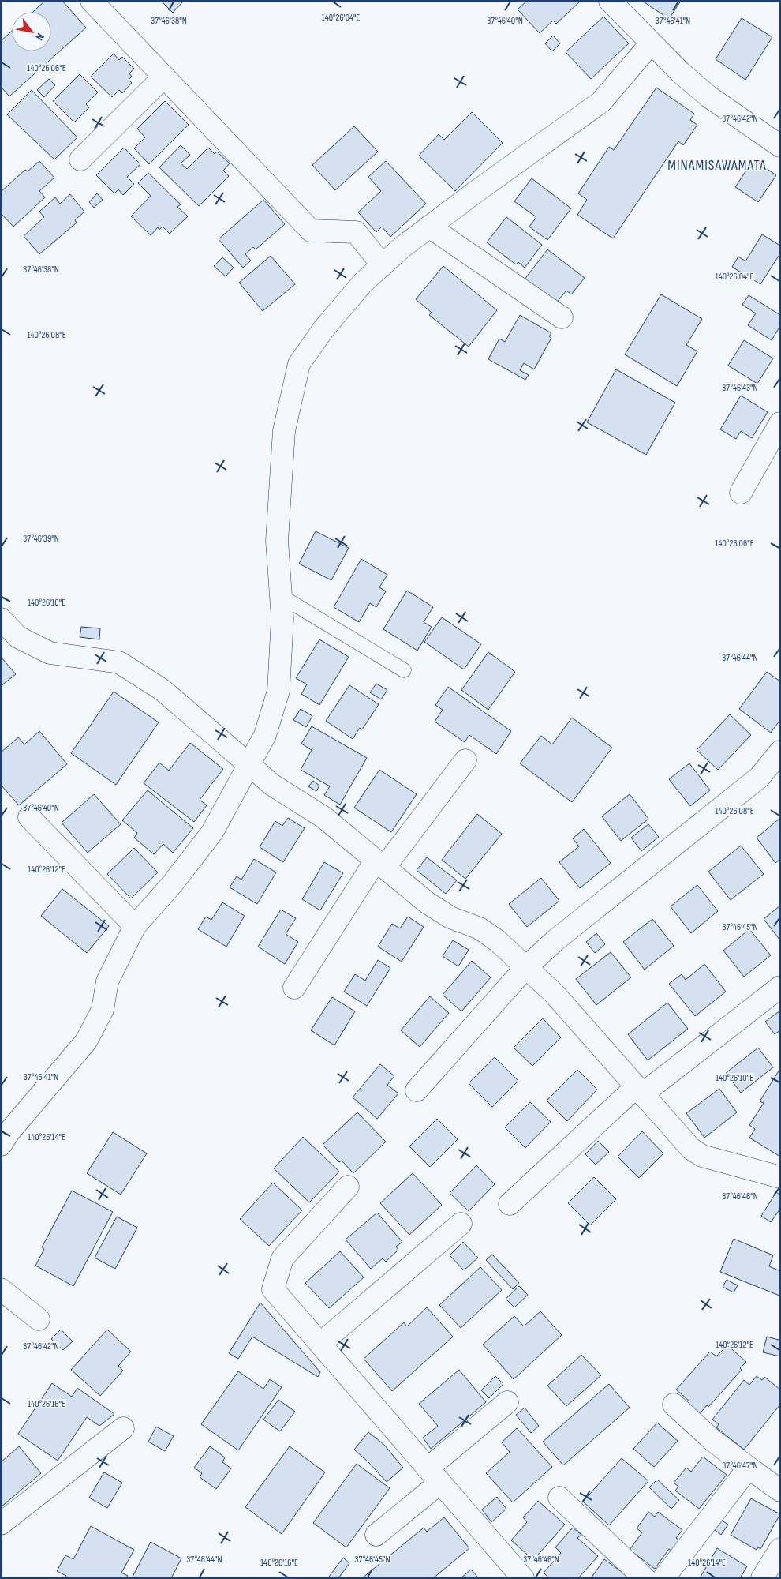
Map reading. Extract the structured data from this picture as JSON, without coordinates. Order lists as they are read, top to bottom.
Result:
{
  "districts": ["MINAMISAWAMATA"],
  "north": "bottom right",
  "coordinates": [
    "140°26'04\"E",
    "37°46'38\"N",
    "37°46'40\"N",
    "37°46'41\"N",
    "140°26'06\"E",
    "37°46'42\"N",
    "140°26'08\"E",
    "37°46'43\"N",
    "37°46'39\"N",
    "140°26'10\"E",
    "37°46'44\"N",
    "140°26'12\"E",
    "37°46'45\"N",
    "140°26'14\"E",
    "37°46'46\"N",
    "140°26'16\"E",
    "37°46'47\"N"
  ]
}
